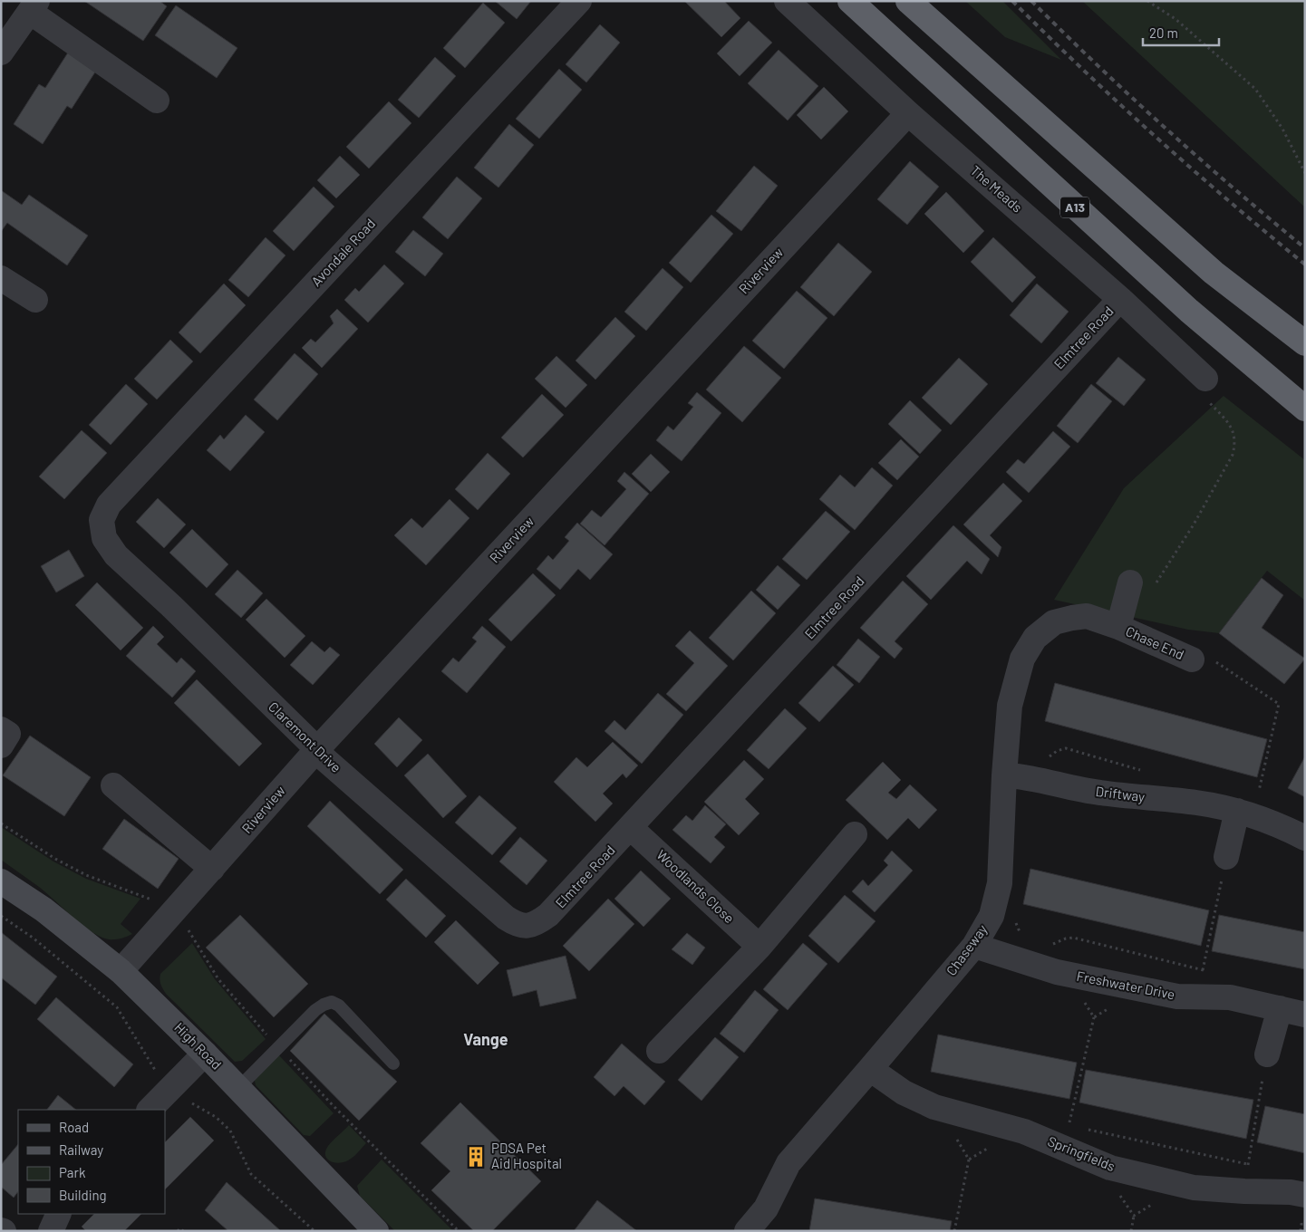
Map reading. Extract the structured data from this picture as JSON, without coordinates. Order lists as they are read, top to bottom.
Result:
{
  "streets": {
    "highway": ["A13"],
    "main road": ["High Road"],
    "street": [
      "The Meads",
      "Avondale Road",
      "Riverview",
      "Elmtree Road",
      "Chase End",
      "Claremont Drive",
      "Driftway",
      "Woodlands Close",
      "Chaseway",
      "Freshwater Drive",
      "Springfields"
    ]
  },
  "crossings": [
    ["The Meads", "Riverview"],
    ["The Meads", "Elmtree Road"],
    ["Avondale Road", "Claremont Drive"],
    ["Riverview", "Claremont Drive"],
    ["Riverview", "High Road"],
    ["Elmtree Road", "Claremont Drive"],
    ["Elmtree Road", "Woodlands Close"],
    ["Chase End", "Chaseway"],
    ["Driftway", "Chaseway"],
    ["Chaseway", "Freshwater Drive"],
    ["Chaseway", "Springfields"]
  ],
  "districts": ["Vange"],
  "places": {
    "building": ["PDSA Pet Aid Hospital"]
  },
  "legend": [
    "Road",
    "Railway",
    "Park",
    "Building"
  ],
  "scale_bar": "20 m"
}
